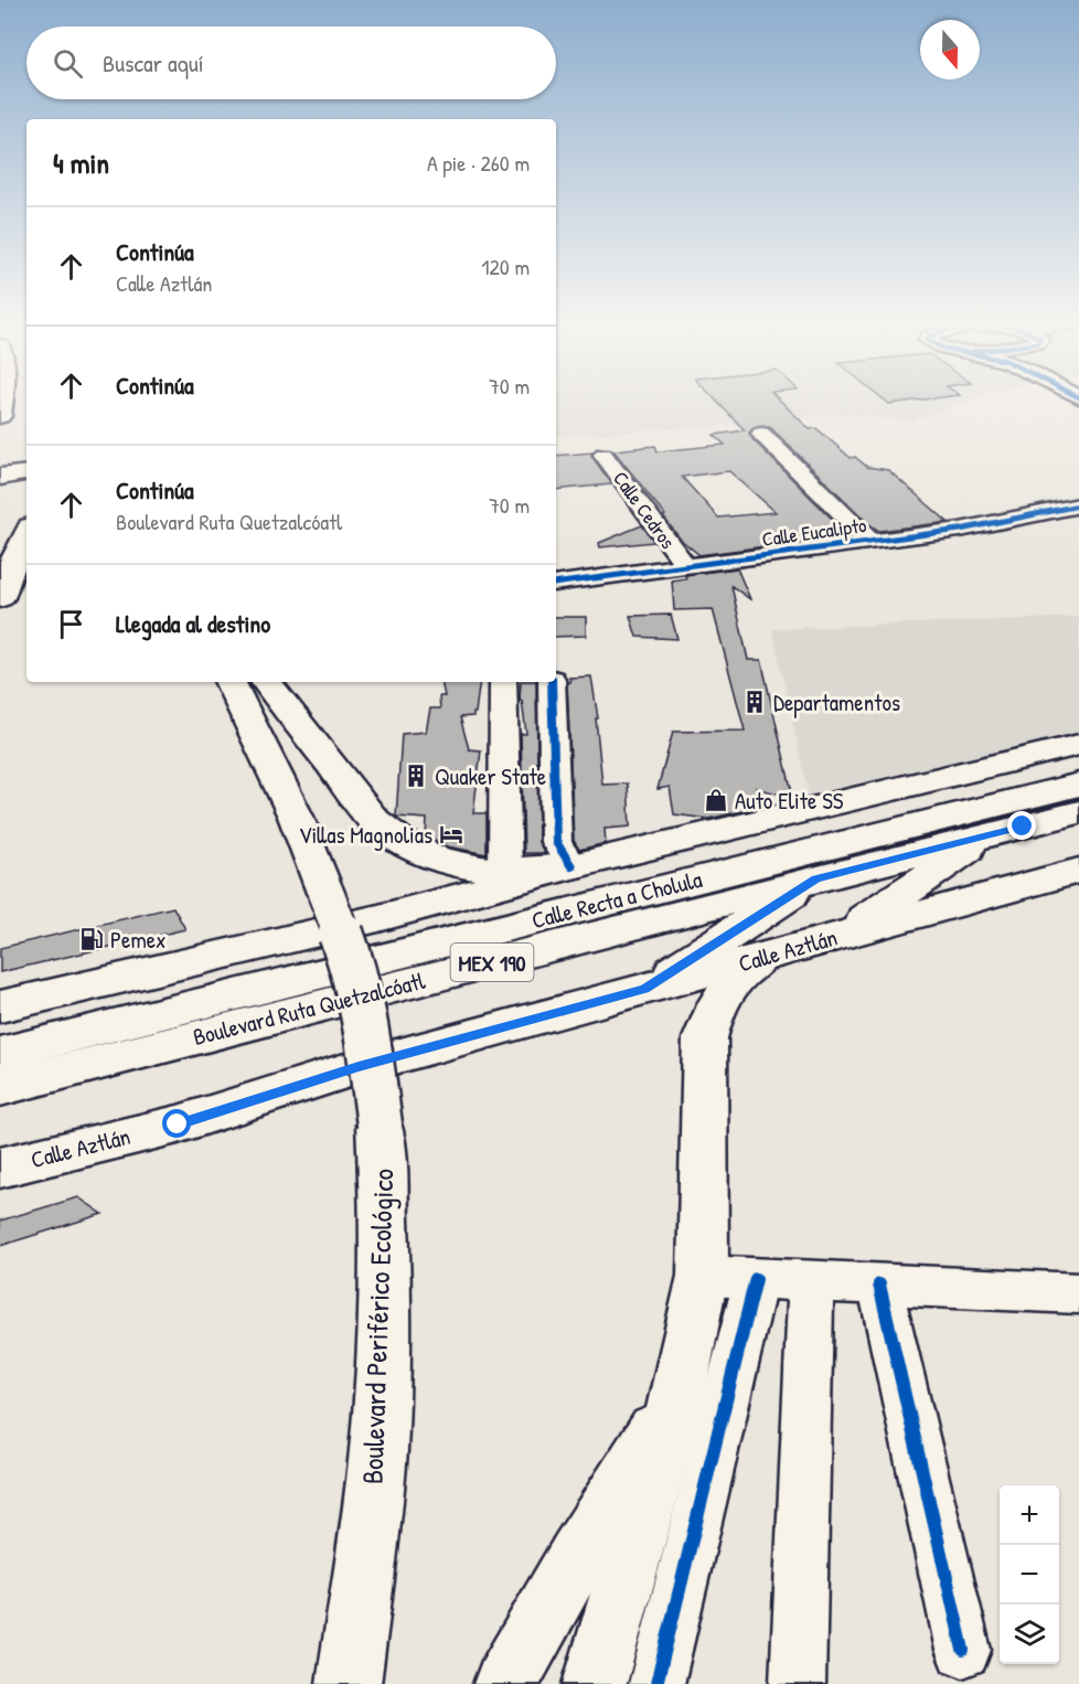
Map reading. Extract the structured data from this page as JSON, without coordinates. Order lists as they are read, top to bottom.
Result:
{
  "streets": {
    "main road": [
      "Calle Recta a Cholula",
      "Calle Aztlán",
      "MEX 190",
      "Boulevard Ruta Quetzalcóatl",
      "Boulevard Periférico Ecológico"
    ],
    "street": ["Calle Cedros", "Calle Eucalipto"]
  },
  "crossings": [
    ["Calle Cedros", "Calle Eucalipto"]
  ],
  "places": {
    "building": ["Departamentos", "Quaker State"],
    "shop": ["Auto Elite SS"],
    "hotel": ["Villas Magnolias"],
    "fuel station": ["Pemex"]
  },
  "north": "bottom",
  "page": {
    "search": "Buscar aquí",
    "heading": ["4 min", "A pie · 260 m"],
    "list": [
      ["Continúa", "Calle Aztlán", "120 m"],
      ["Continúa", "70 m"],
      ["Continúa", "Boulevard Ruta Quetzalcóatl", "70 m"],
      "Llegada al destino"
    ],
    "map_buttons": ["+", "−"]
  }
}
